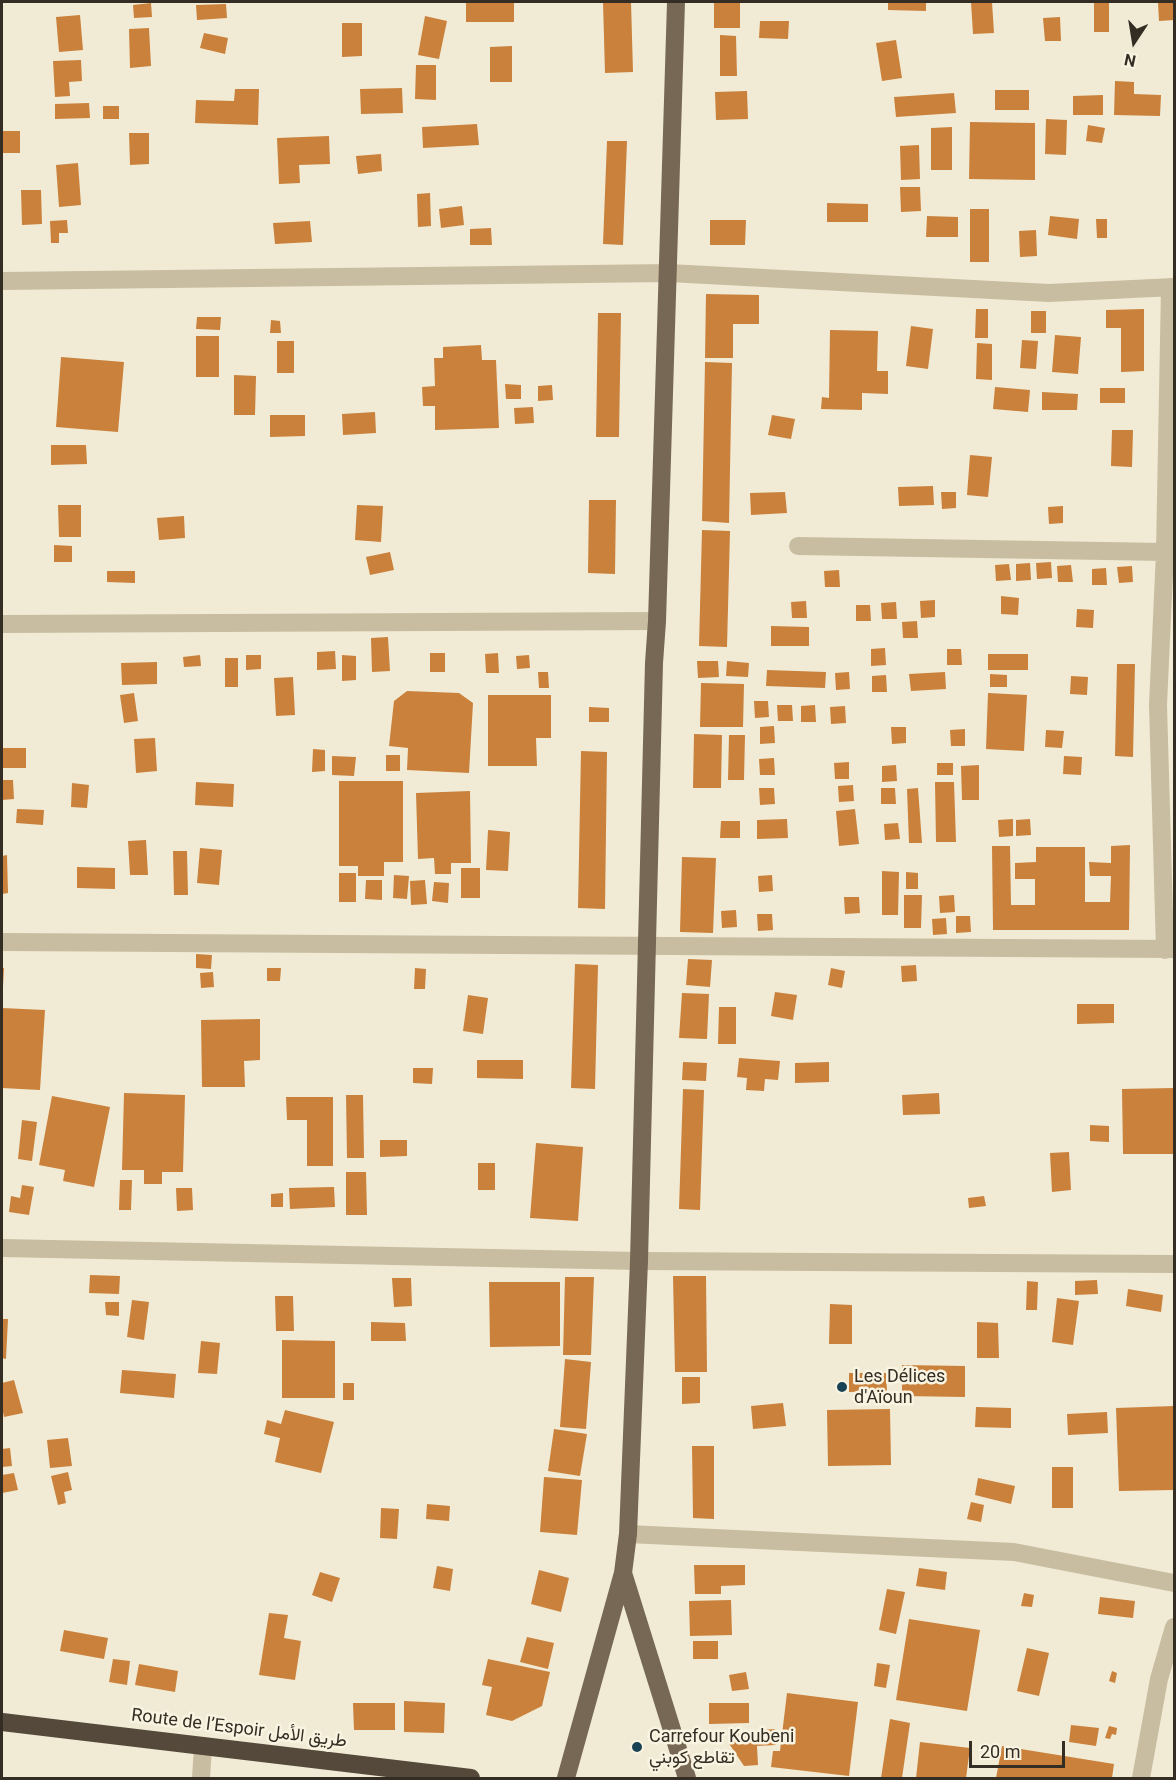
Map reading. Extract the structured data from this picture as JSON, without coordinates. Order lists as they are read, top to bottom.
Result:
{
  "streets": {
    "highway": ["Route de l’Espoir طريق الأمل"]
  },
  "places": ["Les Délices d'Aïoun", "Carrefour Koubeni تقاطع كوبني"],
  "scale_bar": "20 m",
  "north": "bottom"
}
